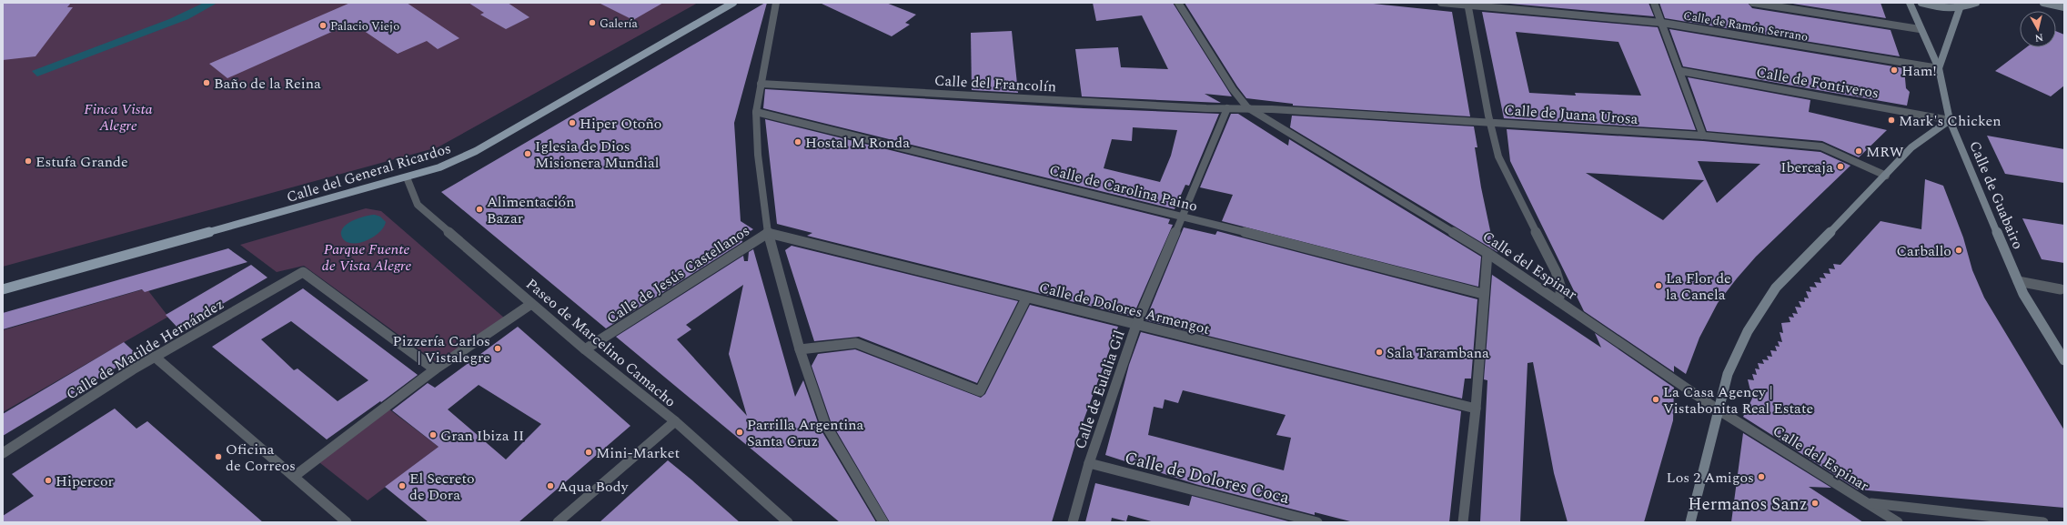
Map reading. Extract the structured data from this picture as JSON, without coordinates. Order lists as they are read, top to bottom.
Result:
{
  "streets": {
    "main road": ["Calle del General Ricardos"],
    "street": [
      "Calle de Ramón Serrano",
      "Calle de Fontiveros",
      "Calle del Francolín",
      "Calle de Juana Urosa",
      "Calle de Carolina Paino",
      "Calle de Guabairo",
      "Calle del Espinar",
      "Calle de Jesús Castellanos",
      "Calle de Dolores Armengot",
      "Paseo de Marcelino Camacho",
      "Calle de Matilde Hernández",
      "Calle de Eulalia Gil",
      "Calle de Dolores Coca"
    ]
  },
  "crossings": [
    ["Calle de Ramón Serrano", "Calle de Guabairo"],
    ["Calle de Fontiveros", "Calle de Guabairo"],
    ["Calle del Francolín", "Calle de Juana Urosa"],
    ["Calle del Francolín", "Calle del Espinar"],
    ["Calle del Francolín", "Calle de Eulalia Gil"],
    ["Calle de Juana Urosa", "Calle del Espinar"],
    ["Calle del General Ricardos", "Paseo de Marcelino Camacho"],
    ["Calle de Carolina Paino", "Calle de Eulalia Gil"],
    ["Calle de Jesús Castellanos", "Calle de Dolores Armengot"],
    ["Calle de Jesús Castellanos", "Paseo de Marcelino Camacho"],
    ["Calle de Dolores Armengot", "Calle de Eulalia Gil"],
    ["Calle de Eulalia Gil", "Calle de Dolores Coca"]
  ],
  "parks": ["Finca Vista Alegre", "Parque Fuente de Vista Alegre"],
  "places": [
    "Galería",
    "Palacio Viejo",
    "Ham!",
    "Baño de la Reina",
    "Mark's Chicken",
    "Hiper Otoño",
    "Hostal M Ronda",
    "MRW",
    "Iglesia de Dios Misionera Mundial",
    "Estufa Grande",
    "Ibercaja",
    "Alimentación Bazar",
    "Carballo",
    "La Flor de la Canela",
    "Pizzería Carlos | Vistalegre",
    "Sala Tarambana",
    "La Casa Agency | Vistabonita Real Estate",
    "Parrilla Argentina Santa Cruz",
    "Gran Ibiza II",
    "Mini-Market",
    "Oficina de Correos",
    "Los 2 Amigos",
    "Hipercor",
    "El Secreto de Dora",
    "Aqua Body",
    "Hermanos Sanz"
  ],
  "north": "bottom"
}
